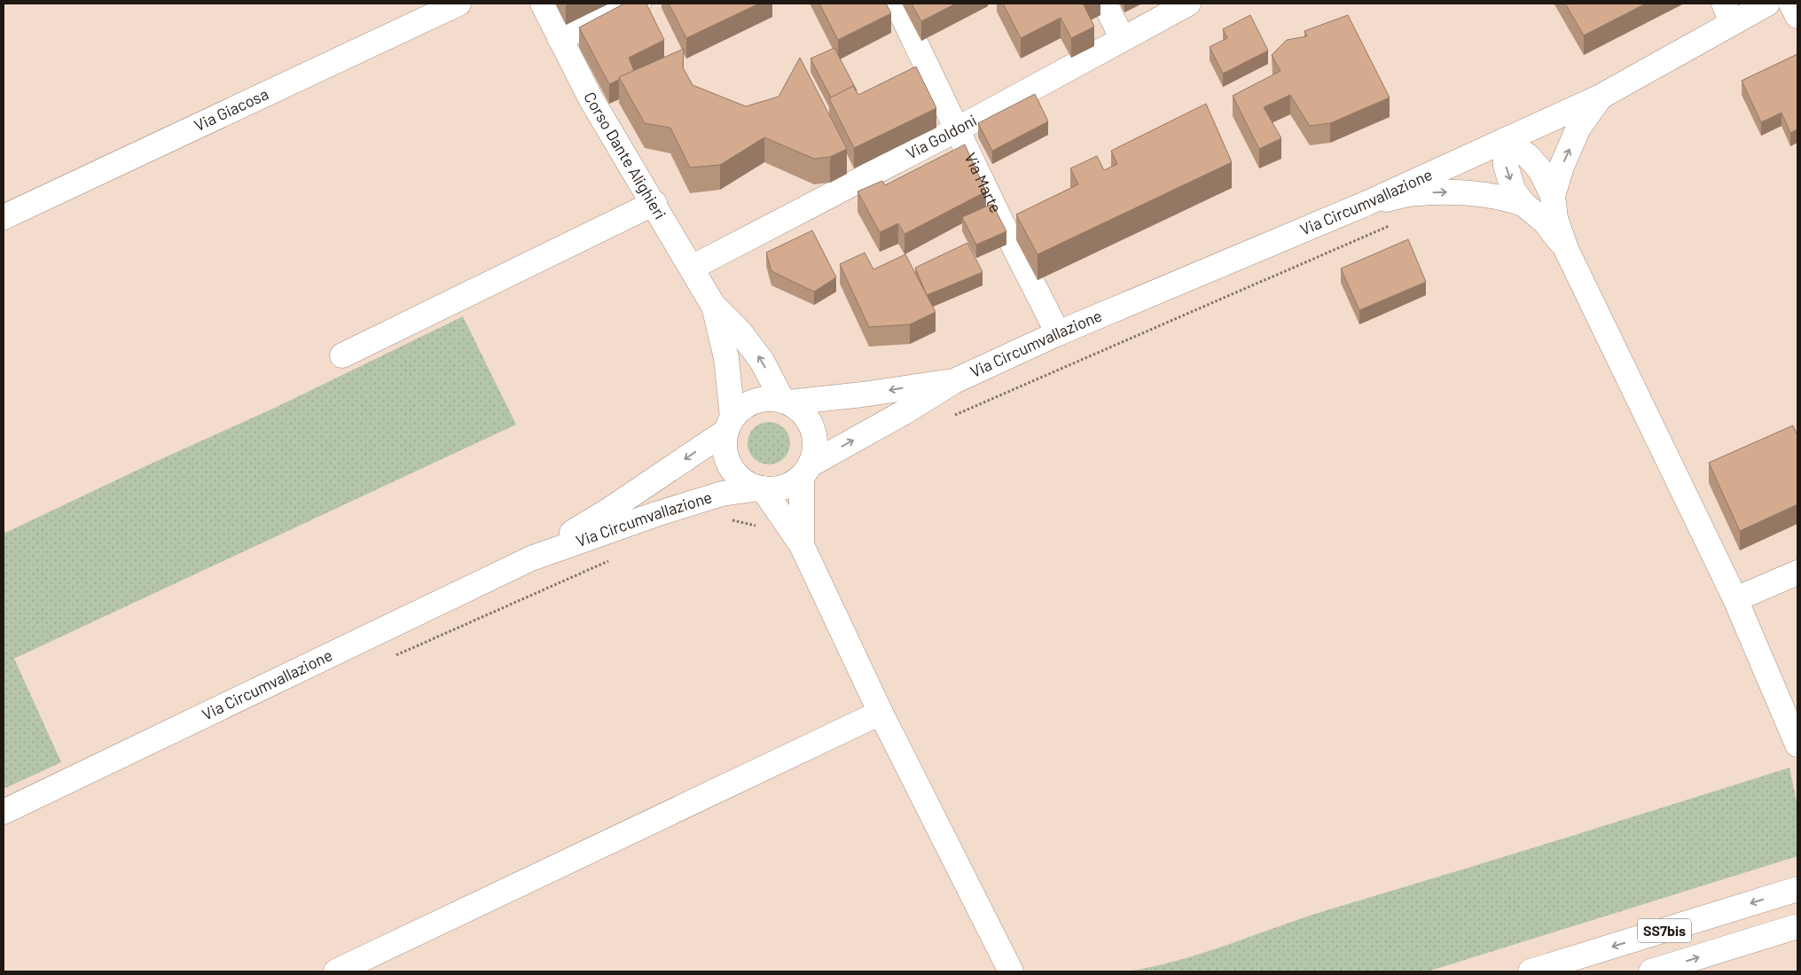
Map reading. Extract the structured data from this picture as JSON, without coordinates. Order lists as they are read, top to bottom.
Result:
{
  "streets": {
    "main road": [
      "Via Giacosa",
      "Via Goldoni",
      "Corso Dante Alighieri",
      "Via Marte",
      "Via Circumvallazione",
      "SS7bis"
    ]
  },
  "crossings": [
    ["Via Goldoni", "Corso Dante Alighieri"],
    ["Via Goldoni", "Via Marte"],
    ["Via Marte", "Via Circumvallazione"]
  ]
}
